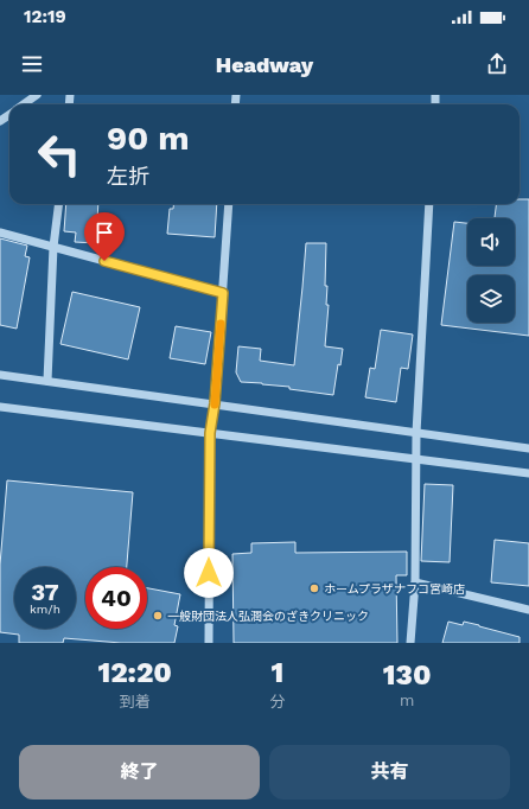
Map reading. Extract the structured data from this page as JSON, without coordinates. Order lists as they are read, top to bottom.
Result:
{
  "places": ["ホームプラザナフコ宮崎店", "一般財団法人弘潤会のざきクリニック"],
  "page": {
    "status": "12:19",
    "header": "Headway",
    "turn": ["90 m", "左折"],
    "speed": "37 km/h",
    "limit": "40",
    "eta": [
      "12:20",
      "到着",
      "1",
      "分",
      "130",
      "m"
    ],
    "buttons": ["終了", "共有"]
  }
}
